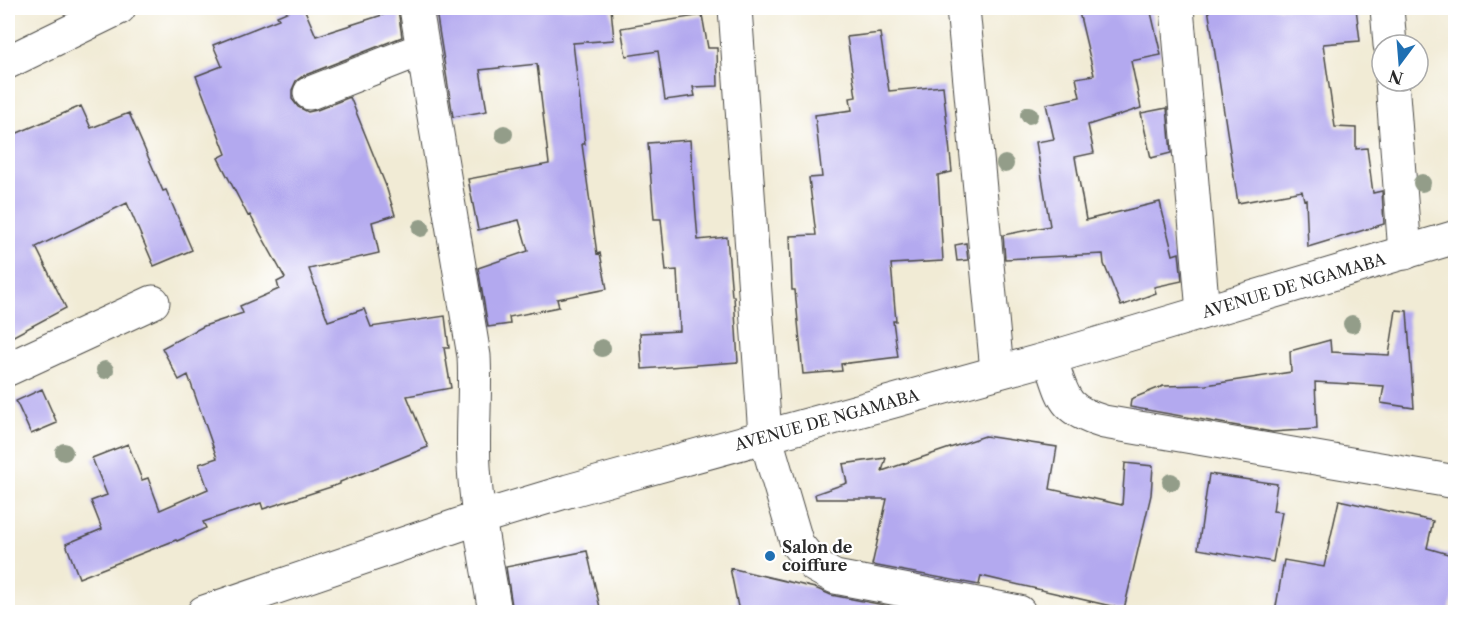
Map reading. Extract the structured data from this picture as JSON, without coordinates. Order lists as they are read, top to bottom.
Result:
{
  "streets": {
    "street": ["AVENUE DE NGAMABA"]
  },
  "places": ["Salon de coiffure"],
  "north": "bottom"
}
